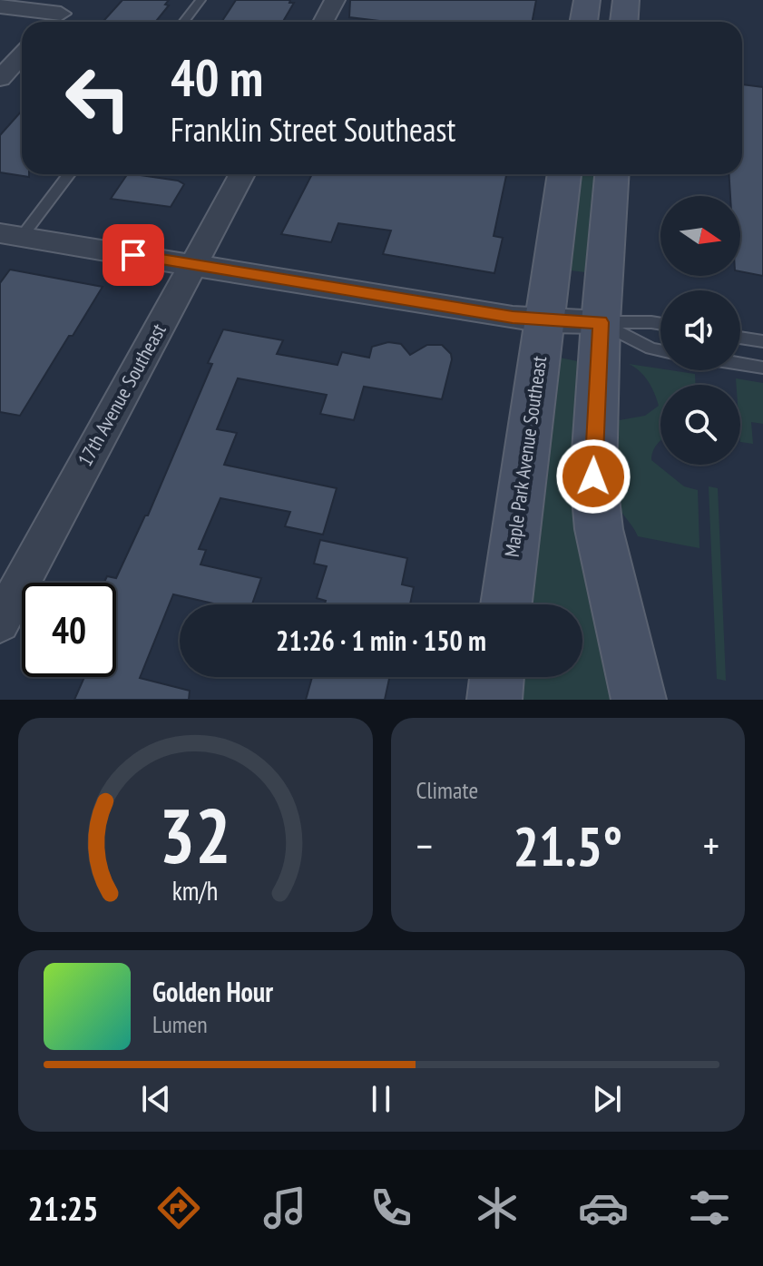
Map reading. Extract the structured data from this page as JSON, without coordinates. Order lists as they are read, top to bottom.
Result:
{
  "streets": {
    "street": ["17th Avenue Southeast", "Maple Park Avenue Southeast"]
  },
  "north": "right",
  "page": {
    "turn": ["40 m", "Franklin Street Southeast"],
    "limit": "40",
    "trip": "21:26 · 1 min · 150 m",
    "tile": "Climate",
    "heat": ["−", "21.5°", "+"],
    "song": ["Golden Hour", "Lumen"],
    "tabs": "21:25",
    "gauge": ["32", "km/h"]
  }
}
